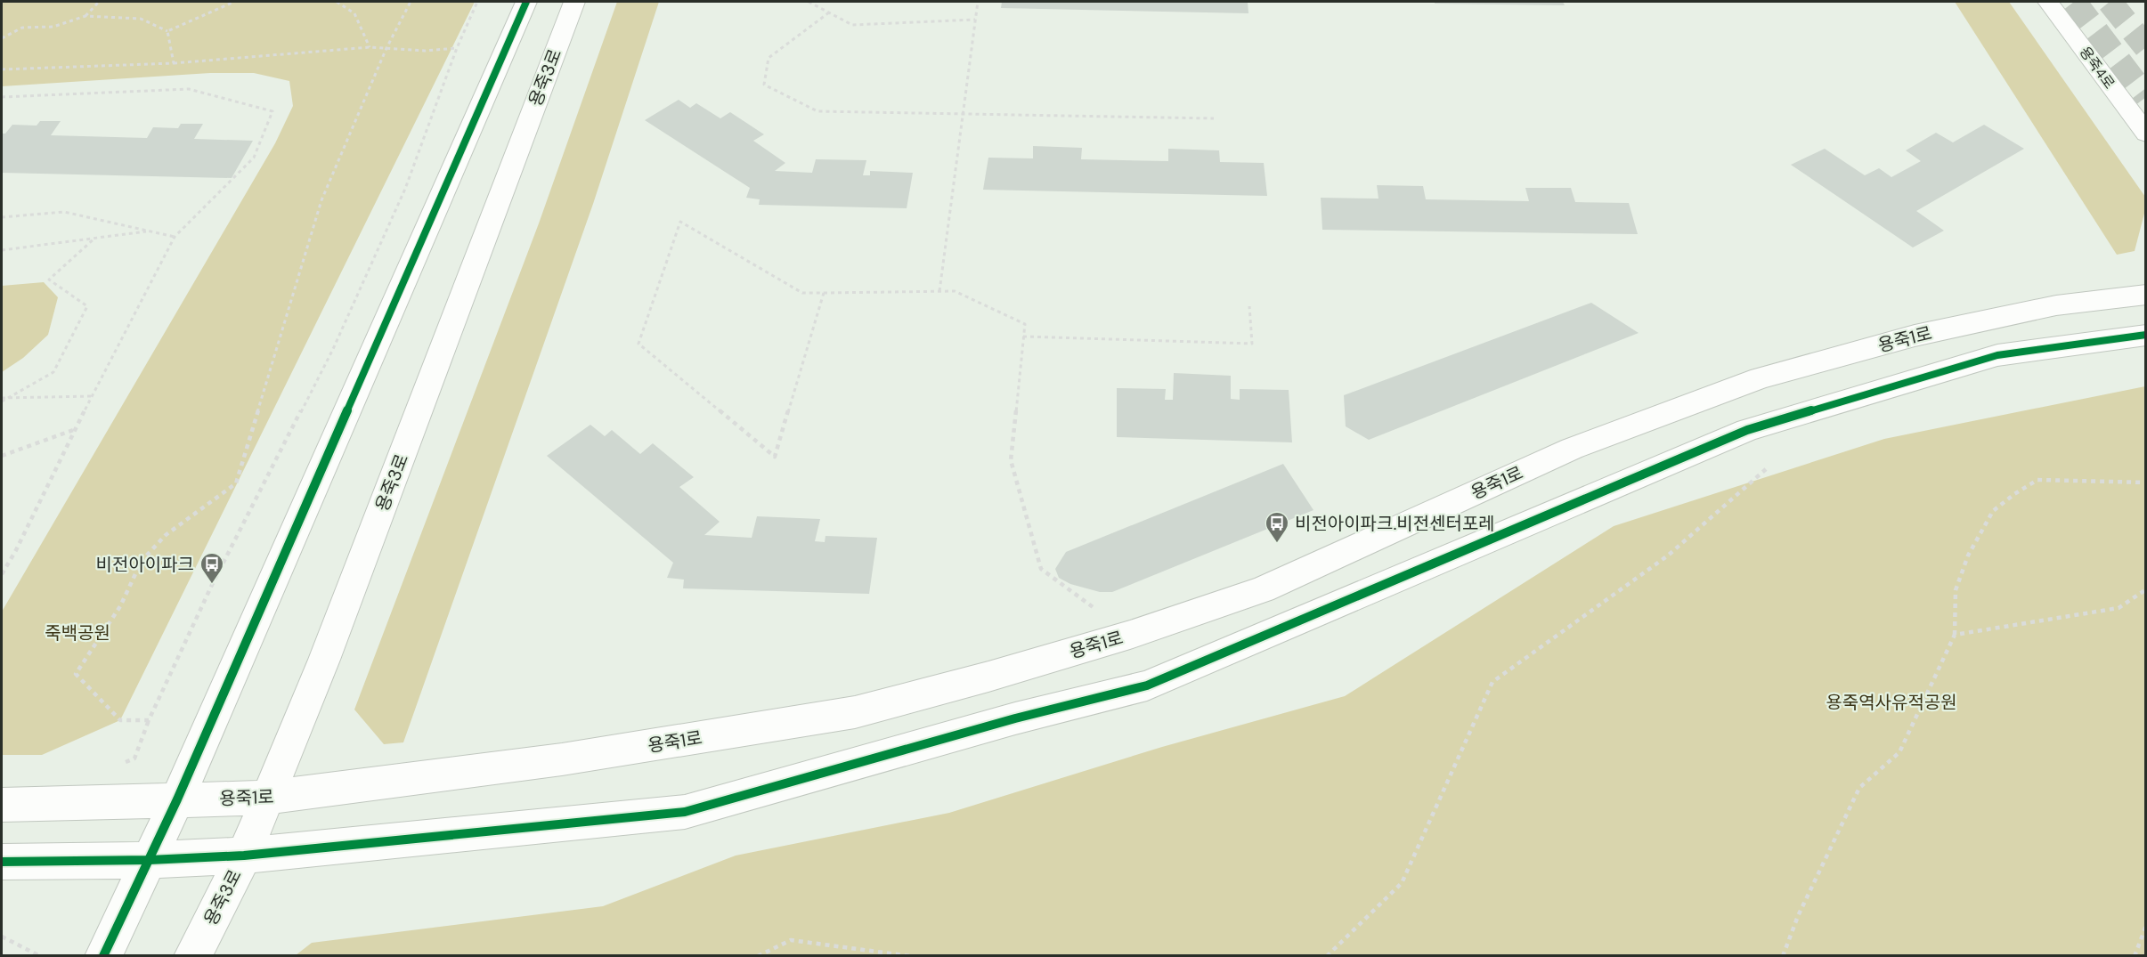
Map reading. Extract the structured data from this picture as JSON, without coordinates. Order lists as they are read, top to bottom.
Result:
{
  "streets": {
    "street": ["용죽4로", "용죽3로", "용죽1로"]
  },
  "crossings": [
    ["용죽3로", "용죽1로"]
  ],
  "parks": ["죽백공원", "용죽역사유적공원"],
  "places": {
    "bus stop": ["비전아이파크.비전센터포레", "비전아이파크"]
  }
}
